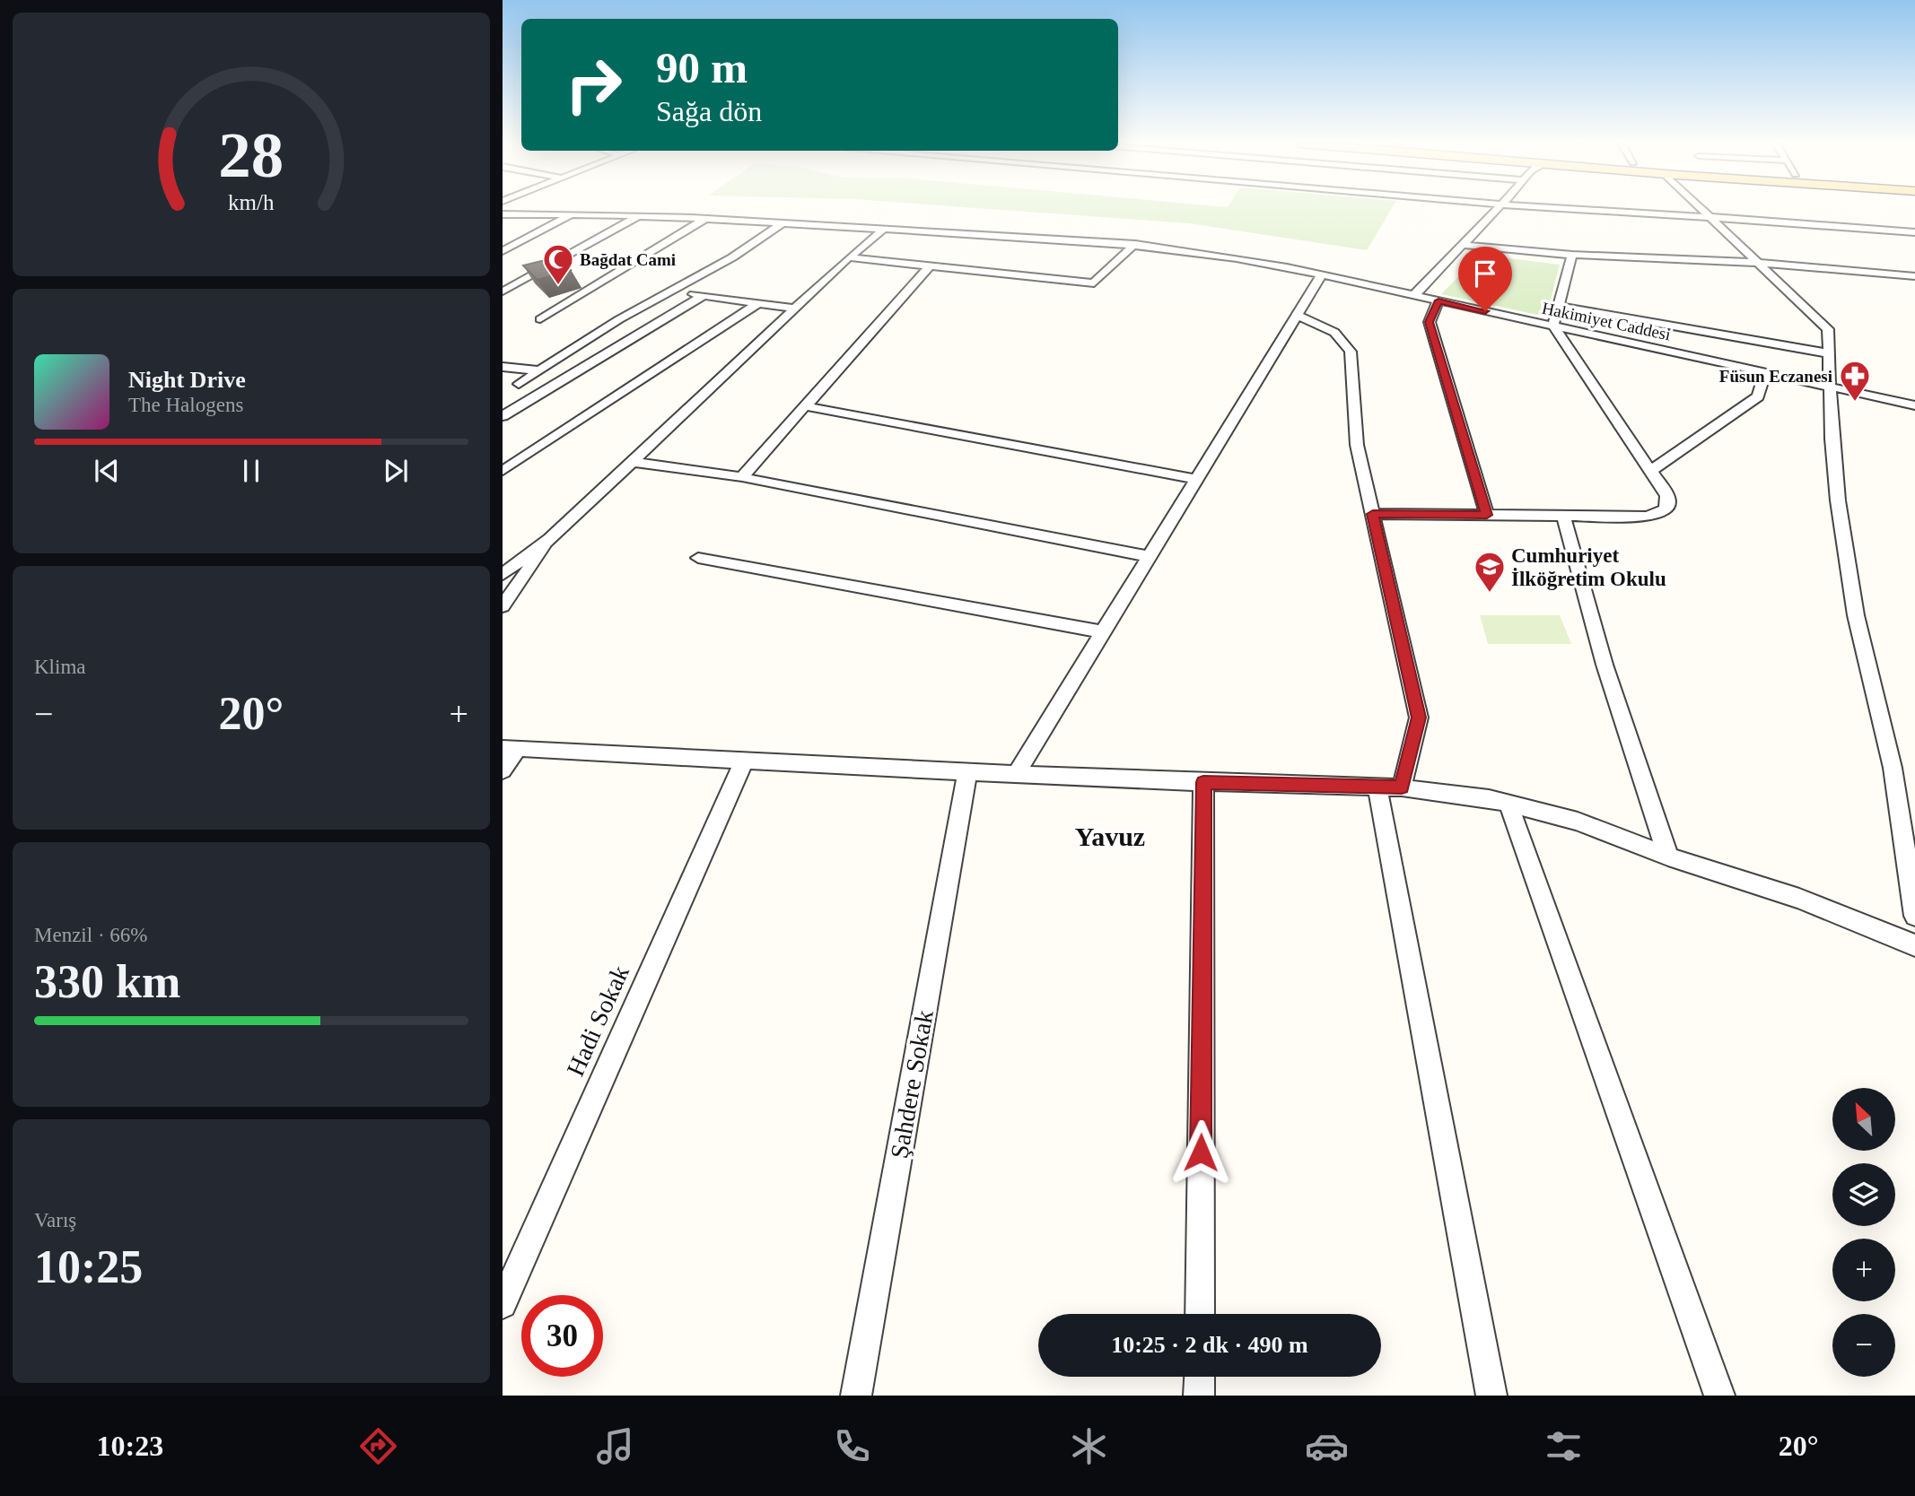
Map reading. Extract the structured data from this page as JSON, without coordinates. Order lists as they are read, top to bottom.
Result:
{
  "streets": {
    "street": ["Hakimiyet Caddesi", "Hadi Sokak", "Şahdere Sokak"]
  },
  "districts": ["Yavuz"],
  "places": {
    "mosque": ["Bağdat Cami"],
    "pharmacy": ["Füsun Eczanesi"],
    "school or university": ["Cumhuriyet İlköğretim Okulu"]
  },
  "north": "top left",
  "page": {
    "turn": ["90 m", "Sağa dön"],
    "song": ["Night Drive", "The Halogens"],
    "tile": [
      "Klima",
      ["Menzil · 66%", "330 km"],
      ["Varış", "10:25"]
    ],
    "heat": ["−", "20°", "+"],
    "map_buttons": ["+", "−"],
    "limit": "30",
    "trip": "10:25 · 2 dk · 490 m",
    "tabs": ["10:23", "20°"],
    "gauge": ["28", "km/h"]
  }
}
